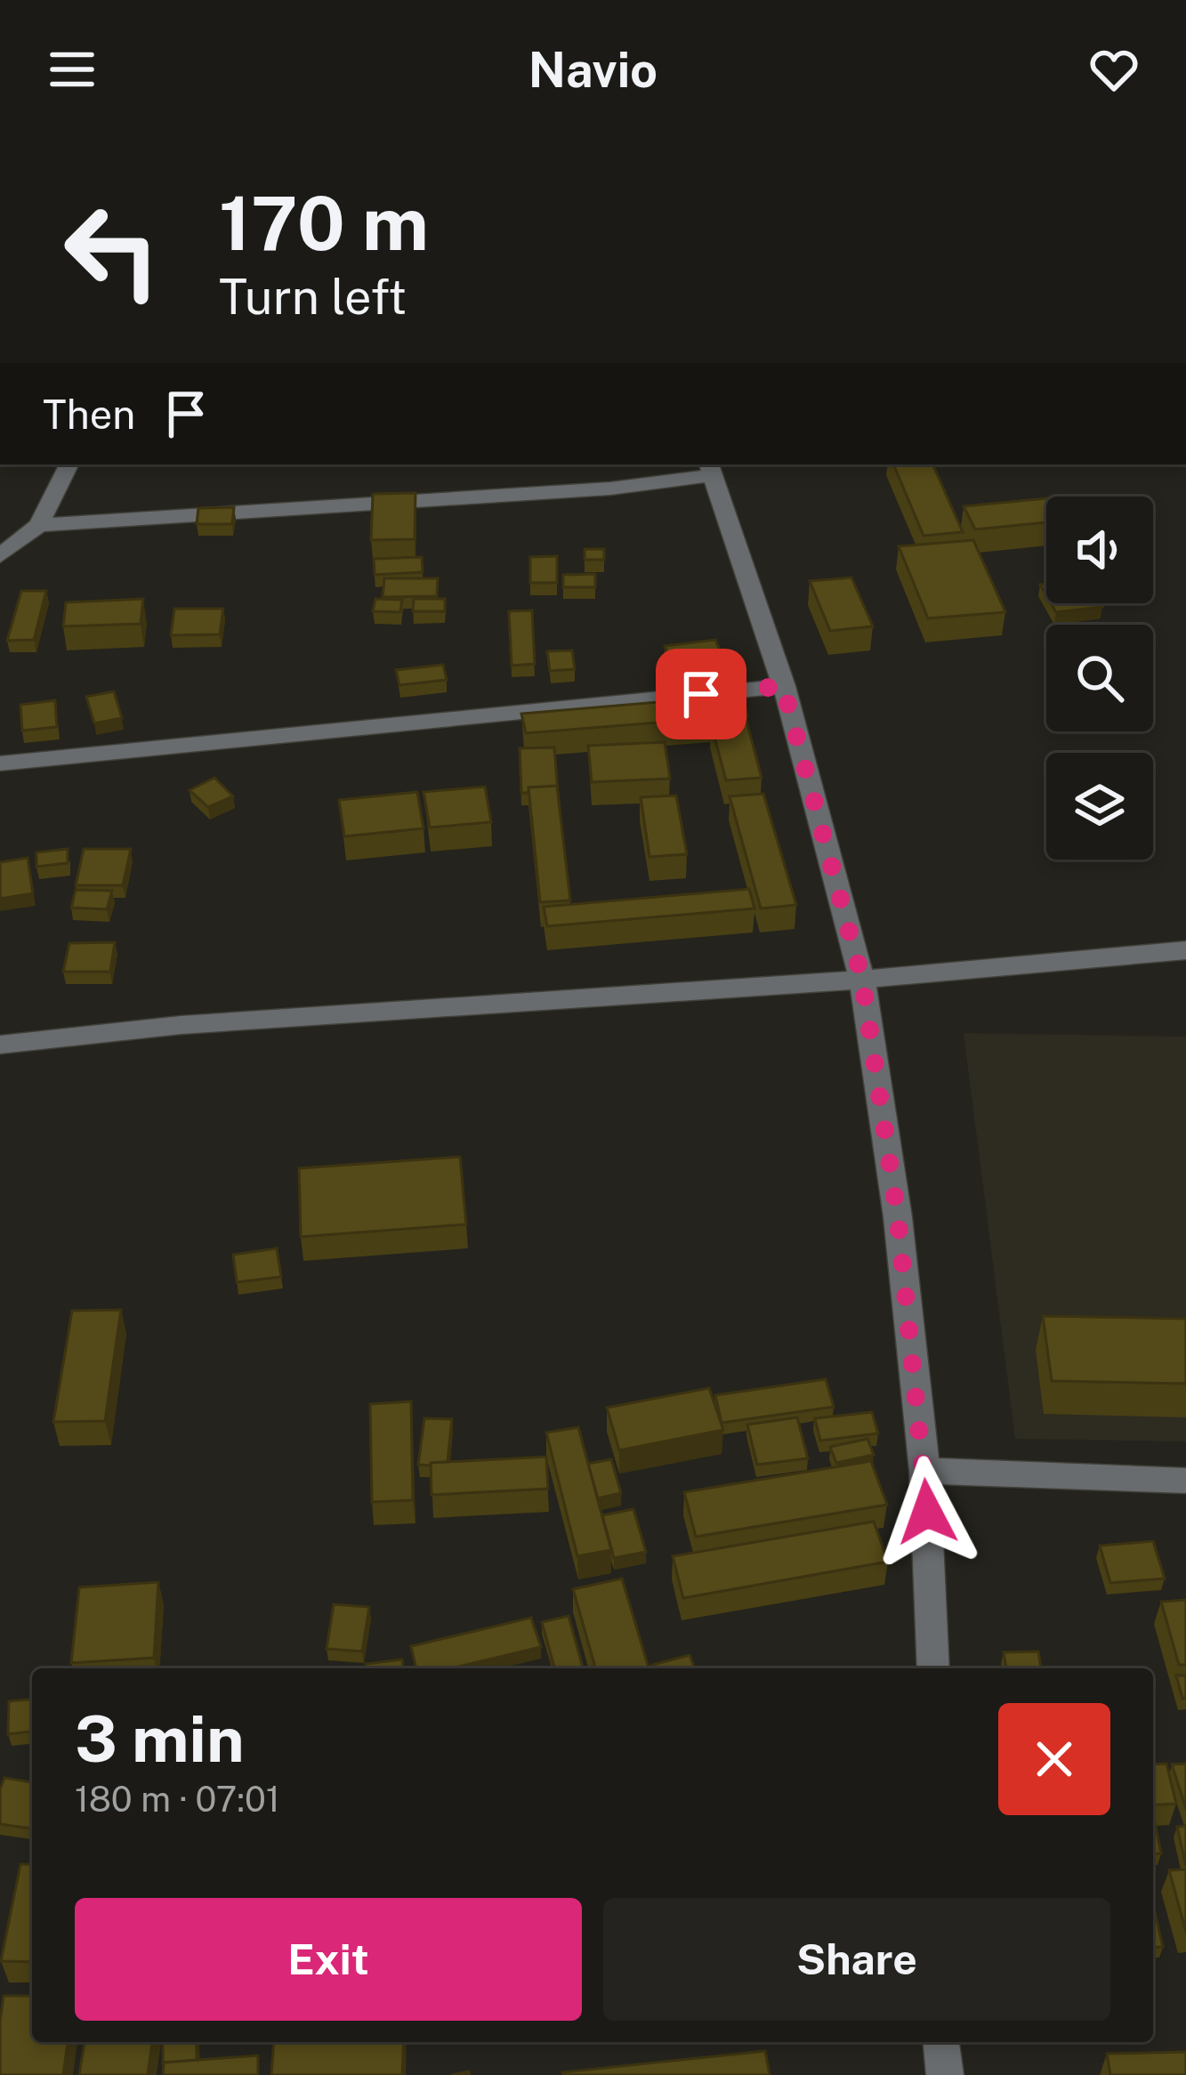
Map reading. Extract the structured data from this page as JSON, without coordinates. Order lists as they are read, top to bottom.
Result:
{
  "page": {
    "header": "Navio",
    "turn": ["170 m", "Turn left"],
    "then": "Then",
    "heading": ["3 min", "180 m · 07:01"],
    "buttons": ["Exit", "Share"]
  }
}
